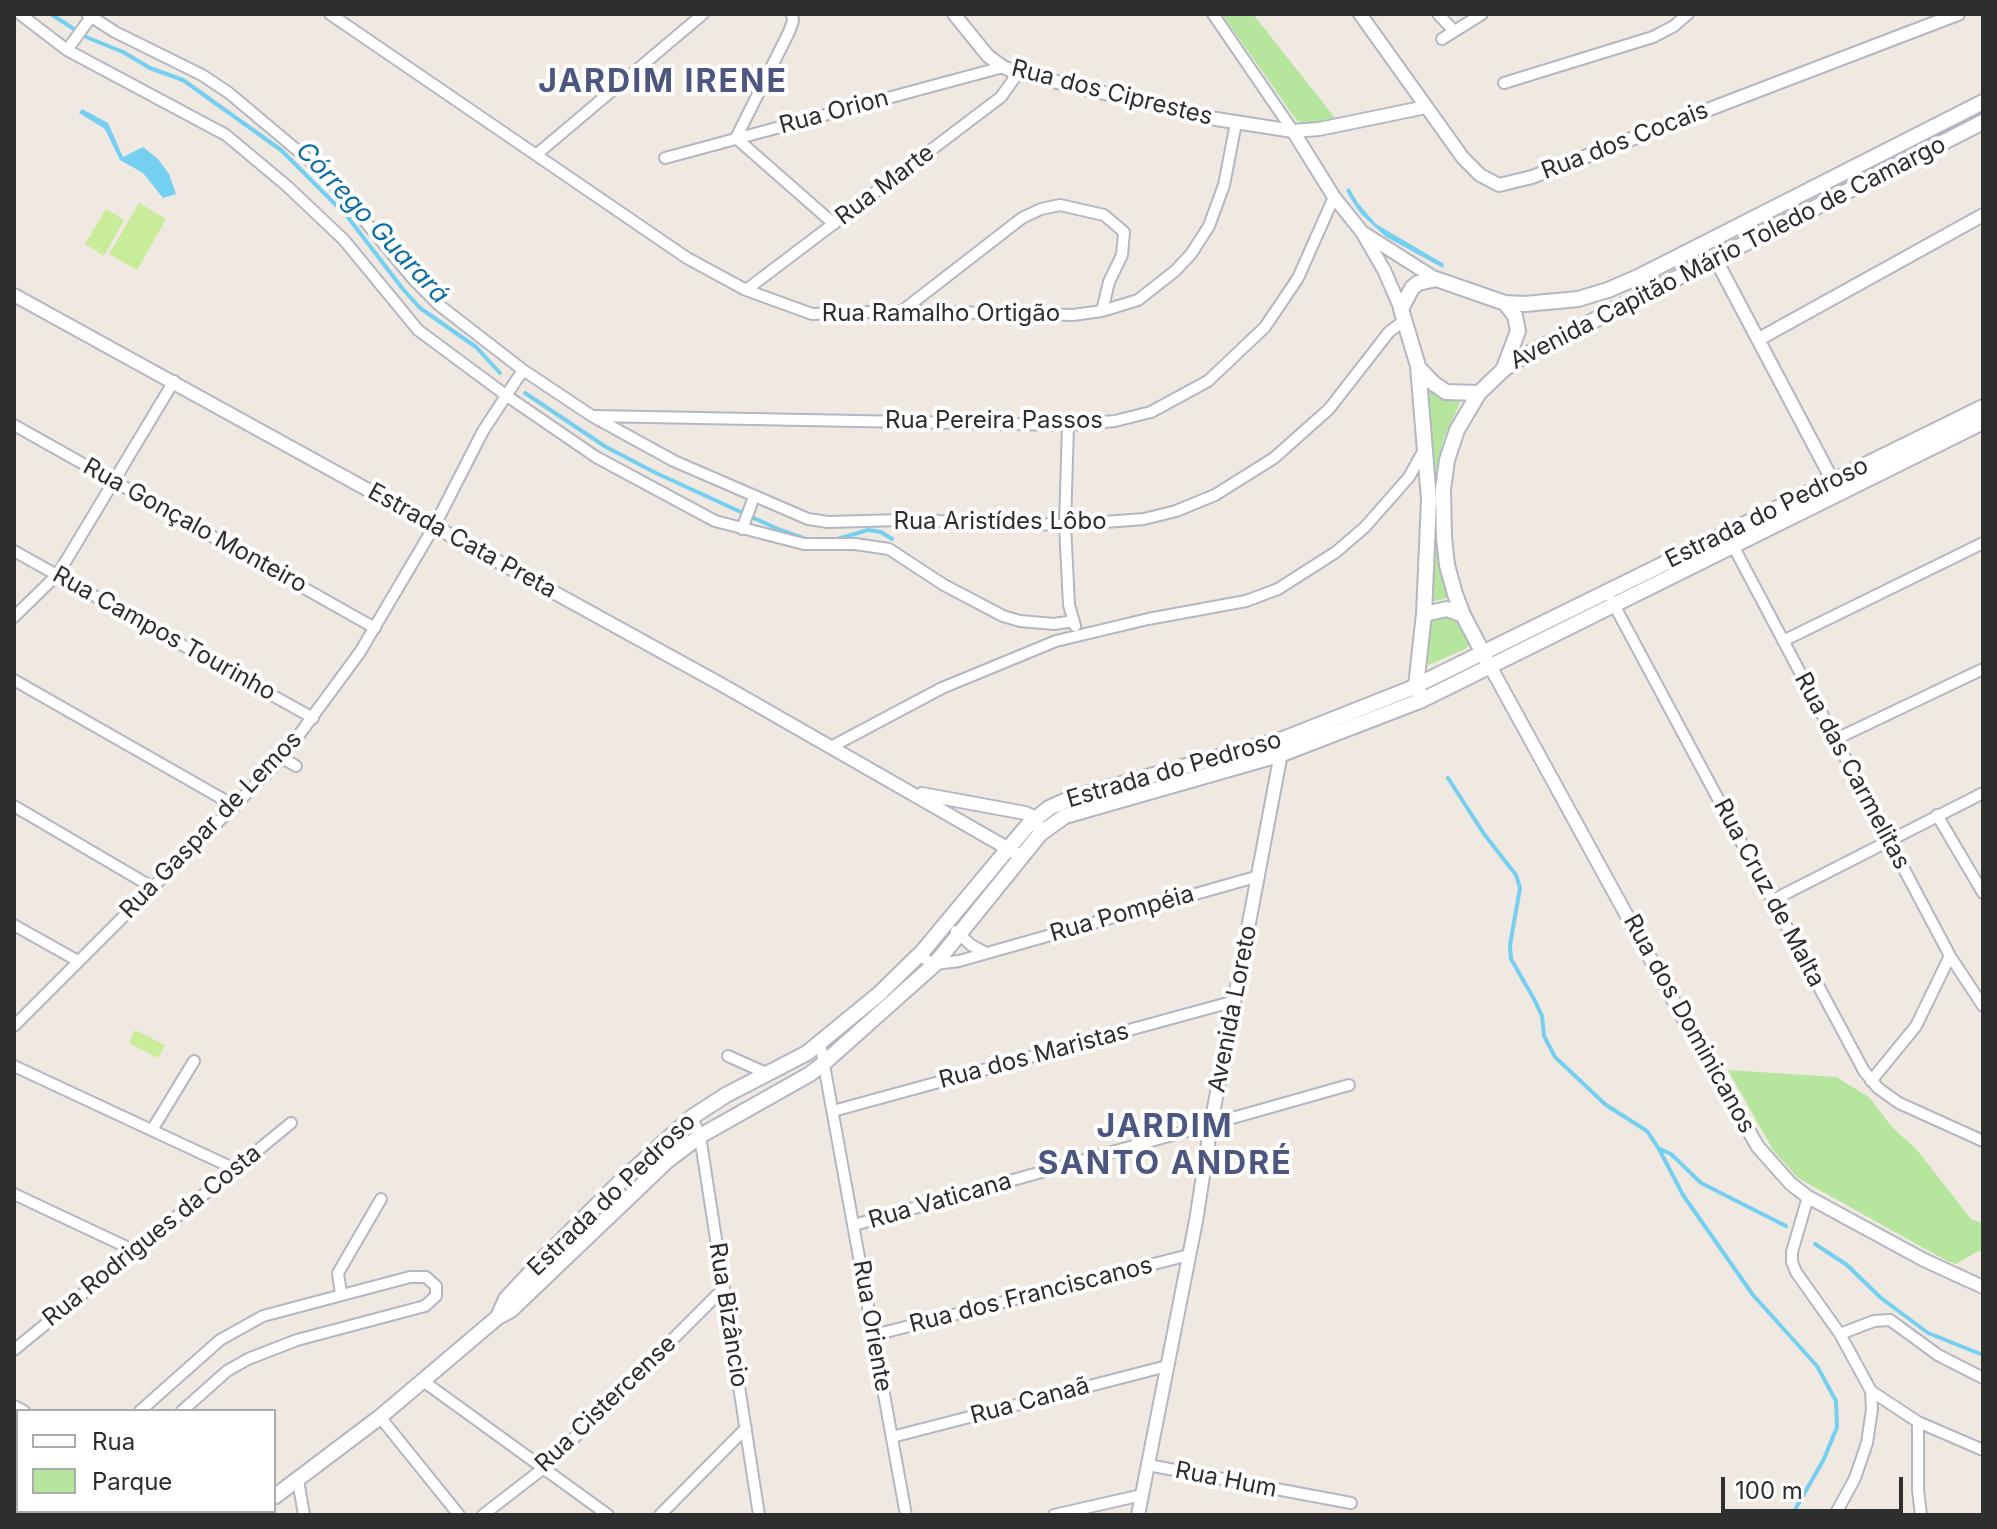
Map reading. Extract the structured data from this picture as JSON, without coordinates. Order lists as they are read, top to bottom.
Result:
{
  "streets": {
    "main road": ["Avenida Capitão Mário Toledo de Camargo", "Estrada do Pedroso"],
    "street": [
      "Rua dos Ciprestes",
      "Rua Orion",
      "Rua dos Cocais",
      "Rua Marte",
      "Rua Ramalho Ortigão",
      "Rua Pereira Passos",
      "Rua Aristídes Lôbo",
      "Rua Gonçalo Monteiro",
      "Estrada Cata Preta",
      "Rua Campos Tourinho",
      "Rua das Carmelitas",
      "Rua Gaspar de Lemos",
      "Rua Cruz de Malta",
      "Rua Pompéia",
      "Avenida Loreto",
      "Rua dos Dominicanos",
      "Rua dos Maristas",
      "Rua Vaticana",
      "Rua Rodrigues da Costa",
      "Rua dos Franciscanos",
      "Rua Bizâncio",
      "Rua Oriente",
      "Rua Canaã",
      "Rua Cistercense",
      "Rua Hum"
    ]
  },
  "crossings": [
    ["Rua dos Ciprestes", "Rua Orion"],
    ["Rua dos Ciprestes", "Rua dos Cocais"],
    ["Rua dos Ciprestes", "Rua Marte"],
    ["Rua dos Ciprestes", "Rua Ramalho Ortigão"],
    ["Rua Marte", "Rua Ramalho Ortigão"],
    ["Avenida Capitão Mário Toledo de Camargo", "Estrada do Pedroso"],
    ["Avenida Capitão Mário Toledo de Camargo", "Rua Aristídes Lôbo"],
    ["Avenida Capitão Mário Toledo de Camargo", "Rua dos Dominicanos"],
    ["Rua Pereira Passos", "Rua Aristídes Lôbo"],
    ["Estrada do Pedroso", "Estrada Cata Preta"],
    ["Estrada do Pedroso", "Rua das Carmelitas"],
    ["Estrada do Pedroso", "Rua Cruz de Malta"],
    ["Estrada do Pedroso", "Rua Pompéia"],
    ["Estrada do Pedroso", "Avenida Loreto"],
    ["Estrada do Pedroso", "Rua dos Dominicanos"],
    ["Estrada do Pedroso", "Rua Bizâncio"],
    ["Estrada do Pedroso", "Rua Oriente"],
    ["Rua Aristídes Lôbo", "Rua Gaspar de Lemos"],
    ["Rua Gonçalo Monteiro", "Rua Gaspar de Lemos"],
    ["Estrada Cata Preta", "Rua Gaspar de Lemos"],
    ["Rua Campos Tourinho", "Rua Gaspar de Lemos"],
    ["Rua Pompéia", "Avenida Loreto"],
    ["Avenida Loreto", "Rua dos Maristas"],
    ["Avenida Loreto", "Rua Vaticana"],
    ["Avenida Loreto", "Rua dos Franciscanos"],
    ["Avenida Loreto", "Rua Canaã"],
    ["Avenida Loreto", "Rua Hum"],
    ["Rua dos Maristas", "Rua Oriente"],
    ["Rua Vaticana", "Rua Oriente"],
    ["Rua dos Franciscanos", "Rua Oriente"],
    ["Rua Bizâncio", "Rua Cistercense"],
    ["Rua Oriente", "Rua Canaã"]
  ],
  "districts": ["JARDIM IRENE", "JARDIM SANTO ANDRÉ"],
  "water": ["Córrego Guarará"],
  "legend": ["Rua", "Parque"],
  "scale_bar": "100 m"
}
